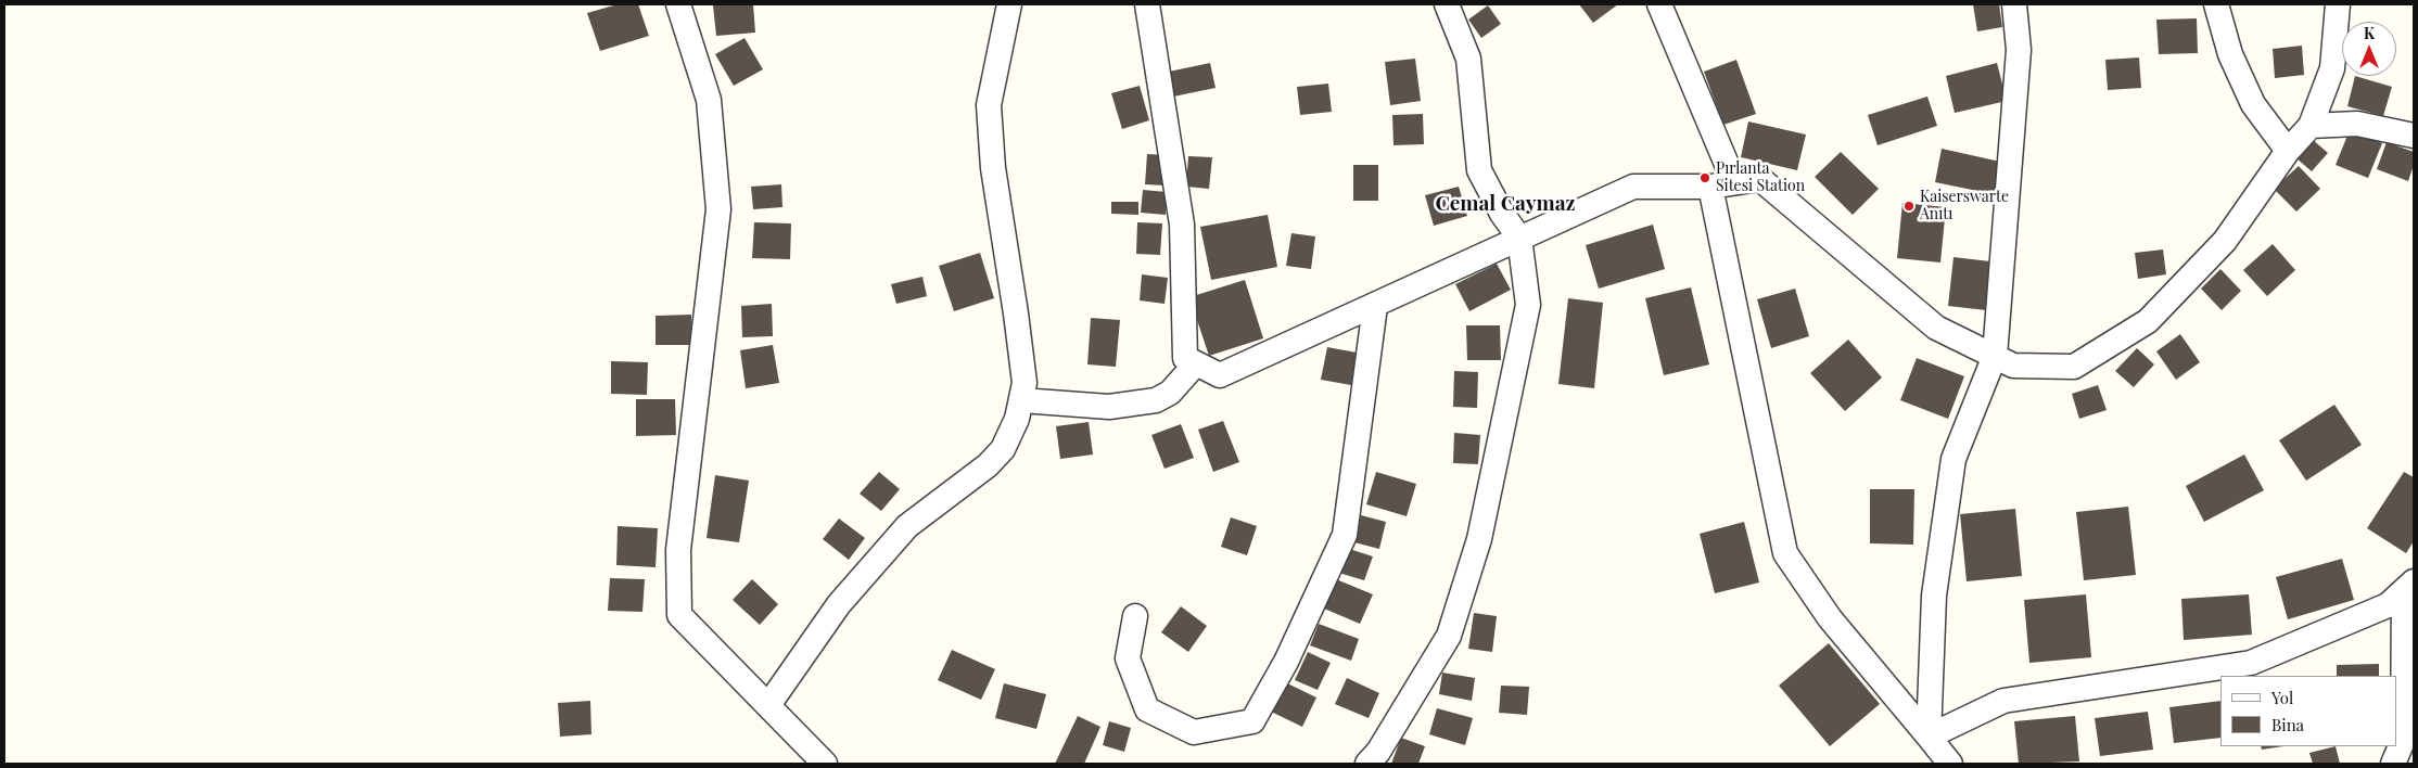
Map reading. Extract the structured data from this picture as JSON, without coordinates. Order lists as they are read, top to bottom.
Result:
{
  "districts": ["Cemal Caymaz"],
  "places": ["Pırlanta Sitesi Station", "Kaiserswarte Anıtı"],
  "legend": ["Yol", "Bina"],
  "north": "top"
}
